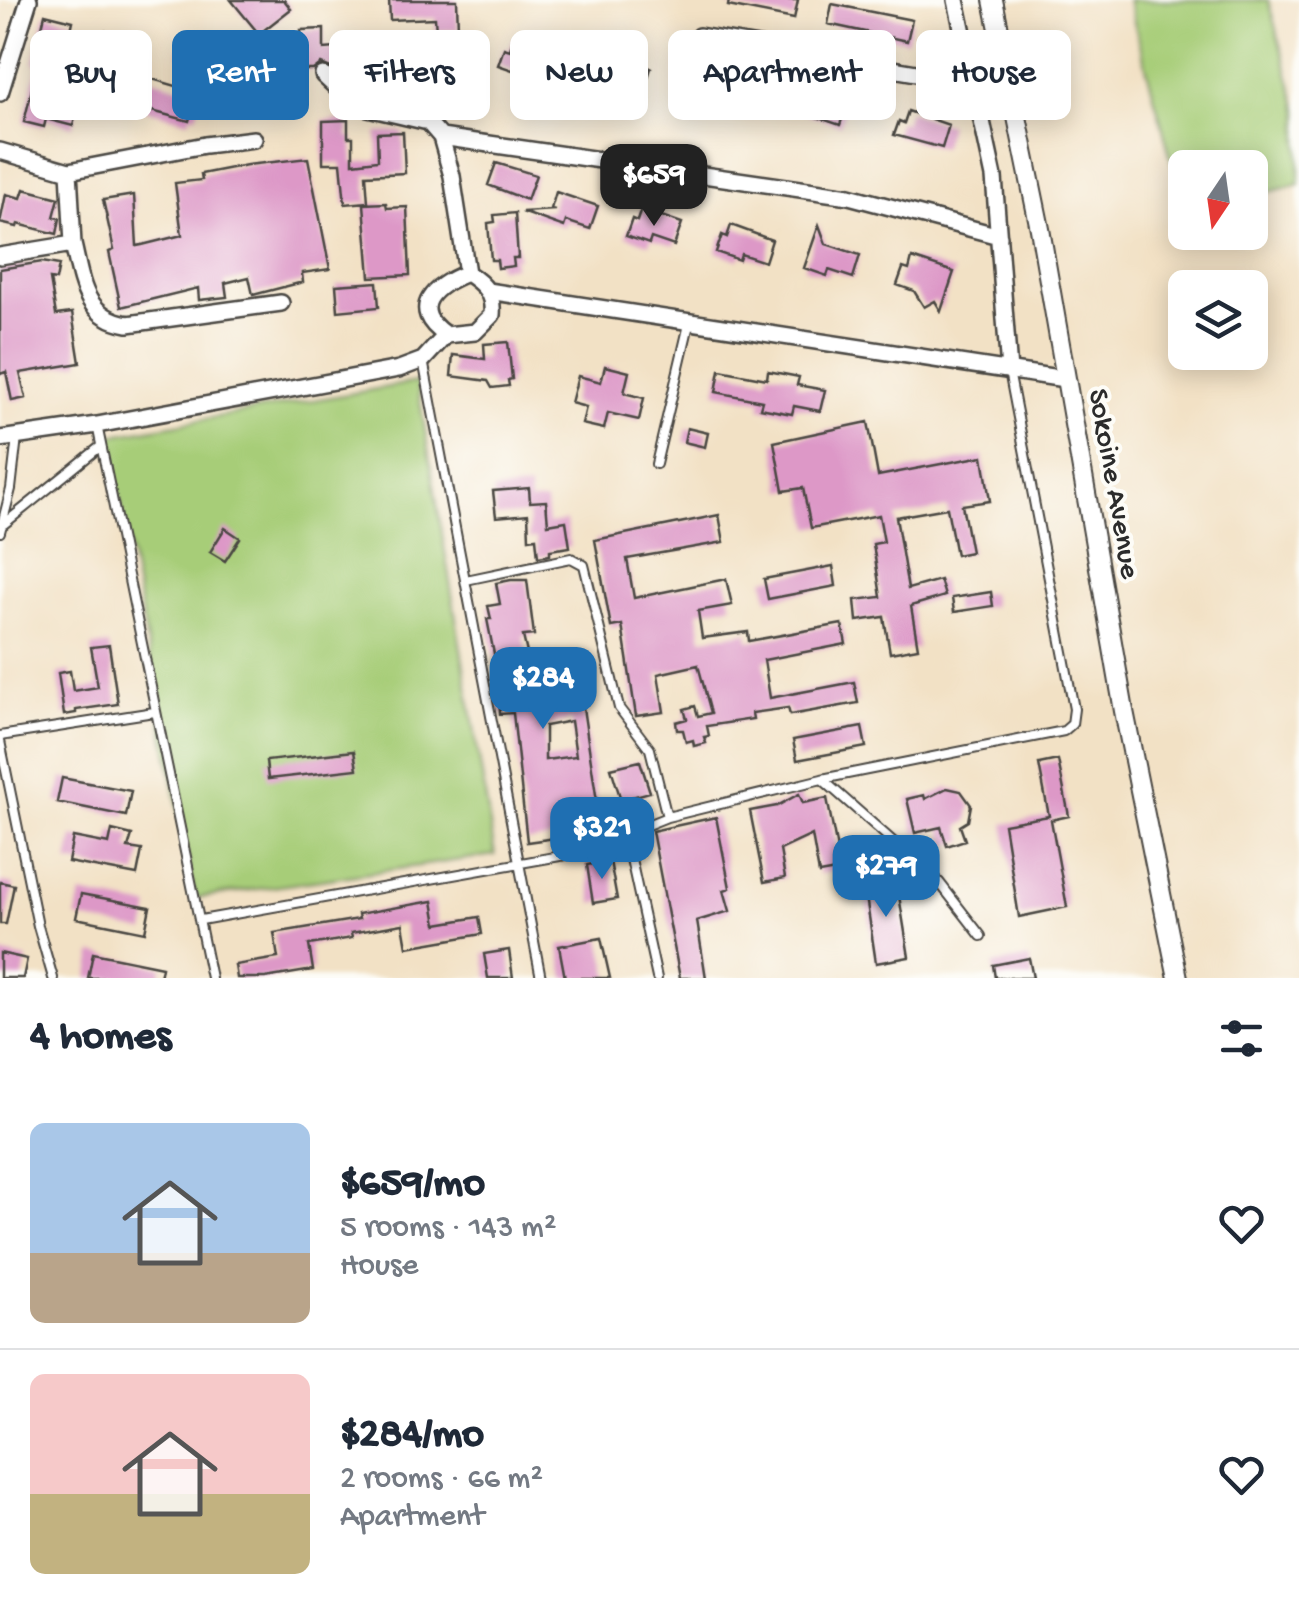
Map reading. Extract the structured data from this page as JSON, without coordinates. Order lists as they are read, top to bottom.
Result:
{
  "streets": {
    "street": ["Sokoine Avenue"]
  },
  "north": "bottom",
  "page": {
    "chip": [
      "Buy",
      "Rent",
      "Filters",
      "New",
      "Apartment",
      "House"
    ],
    "price": [
      "$659",
      "$284",
      "$321",
      "$279"
    ],
    "heading": "4 homes",
    "list": [
      {
        "name": "$659/mo",
        "note": "5 rooms · 143 m² · House"
      },
      {
        "name": "$284/mo",
        "note": "2 rooms · 66 m² · Apartment"
      }
    ]
  }
}
